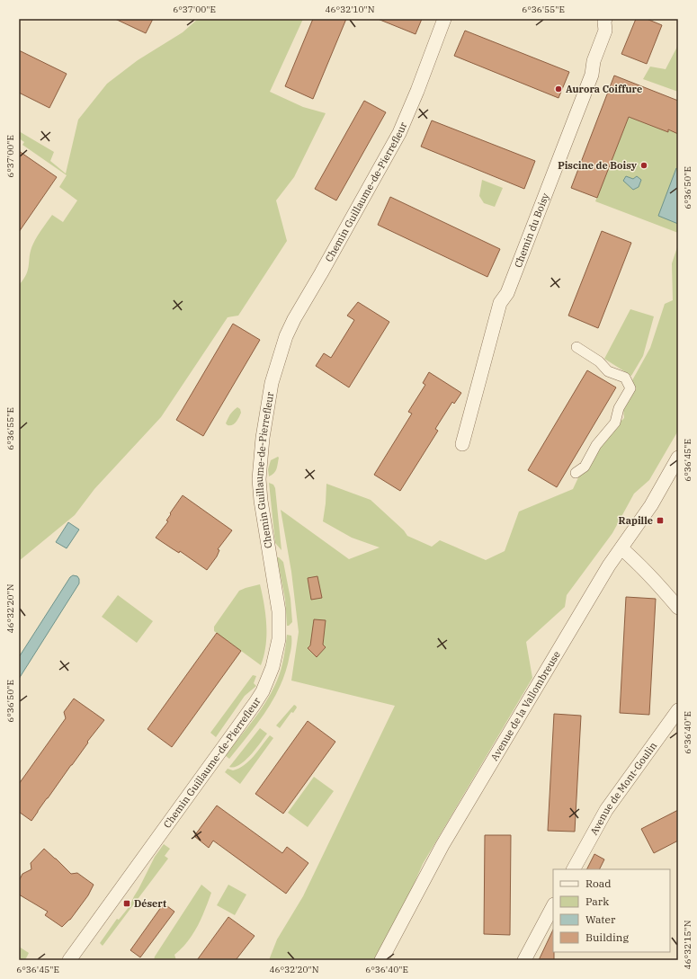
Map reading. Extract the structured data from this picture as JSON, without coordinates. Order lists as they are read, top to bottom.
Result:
{
  "streets": {
    "street": [
      "Chemin Guillaume-de-Pierrefleur",
      "Chemin du Boisy",
      "Avenue de la Vallombreuse",
      "Avenue de Mont-Goulin"
    ]
  },
  "places": {
    "other": ["Aurora Coiffure", "Piscine de Boisy"],
    "transit": ["Rapille", "Désert"]
  },
  "legend": [
    "Road",
    "Park",
    "Water",
    "Building"
  ],
  "coordinates": [
    "6°37'00\"E",
    "46°32'10\"N",
    "6°36'55\"E",
    "6°36'50\"E",
    "6°36'45\"E",
    "46°32'20\"N",
    "6°36'40\"E",
    "46°32'15\"N"
  ]
}
